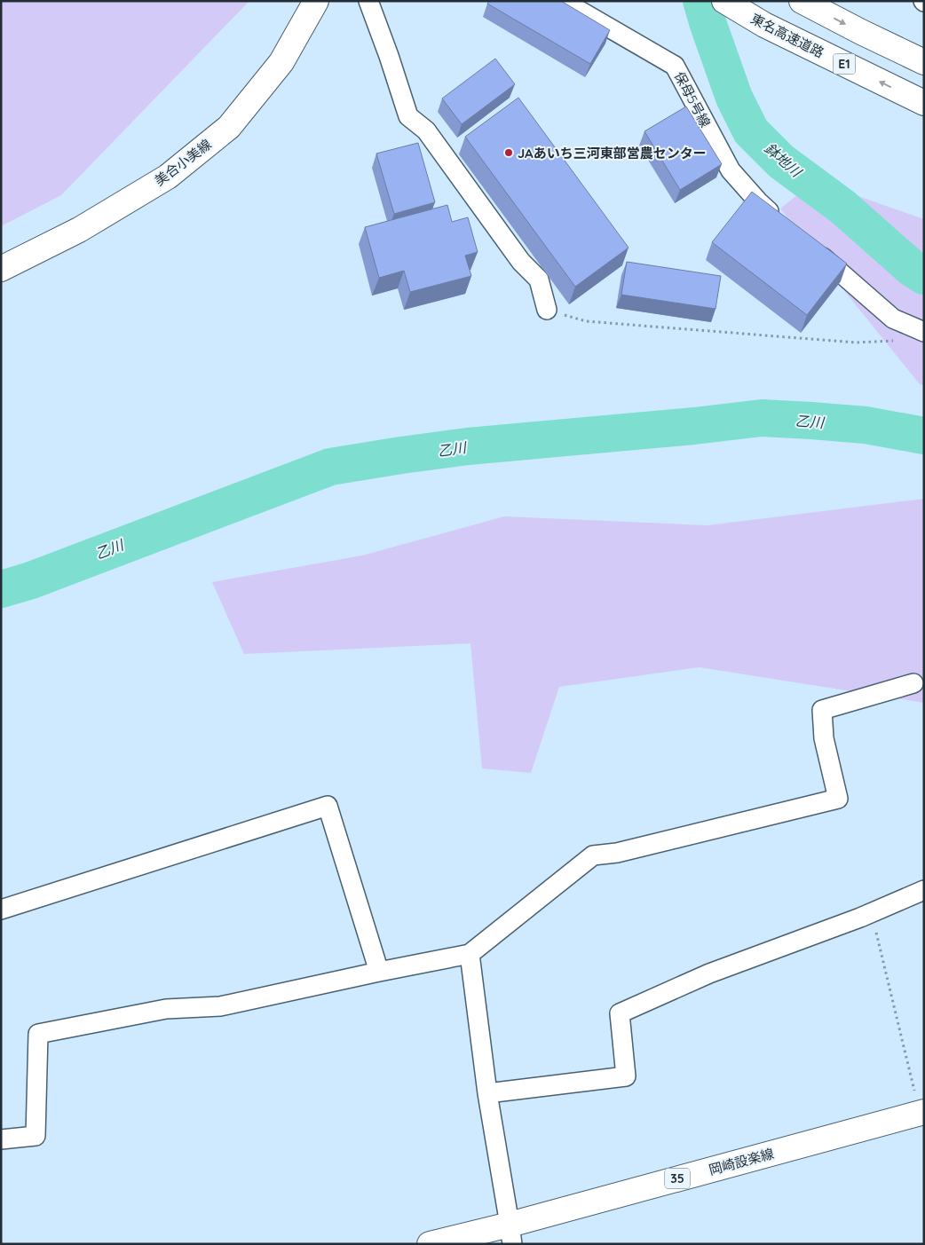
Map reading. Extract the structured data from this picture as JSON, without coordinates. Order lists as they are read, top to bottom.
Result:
{
  "streets": {
    "main road": [
      "東名高速道路",
      "E1",
      "美合小美線",
      "岡崎設楽線",
      "35"
    ],
    "street": ["保母5号線"]
  },
  "water": ["鉢地川", "乙川"],
  "places": ["JAあいち三河東部営農センター"]
}
